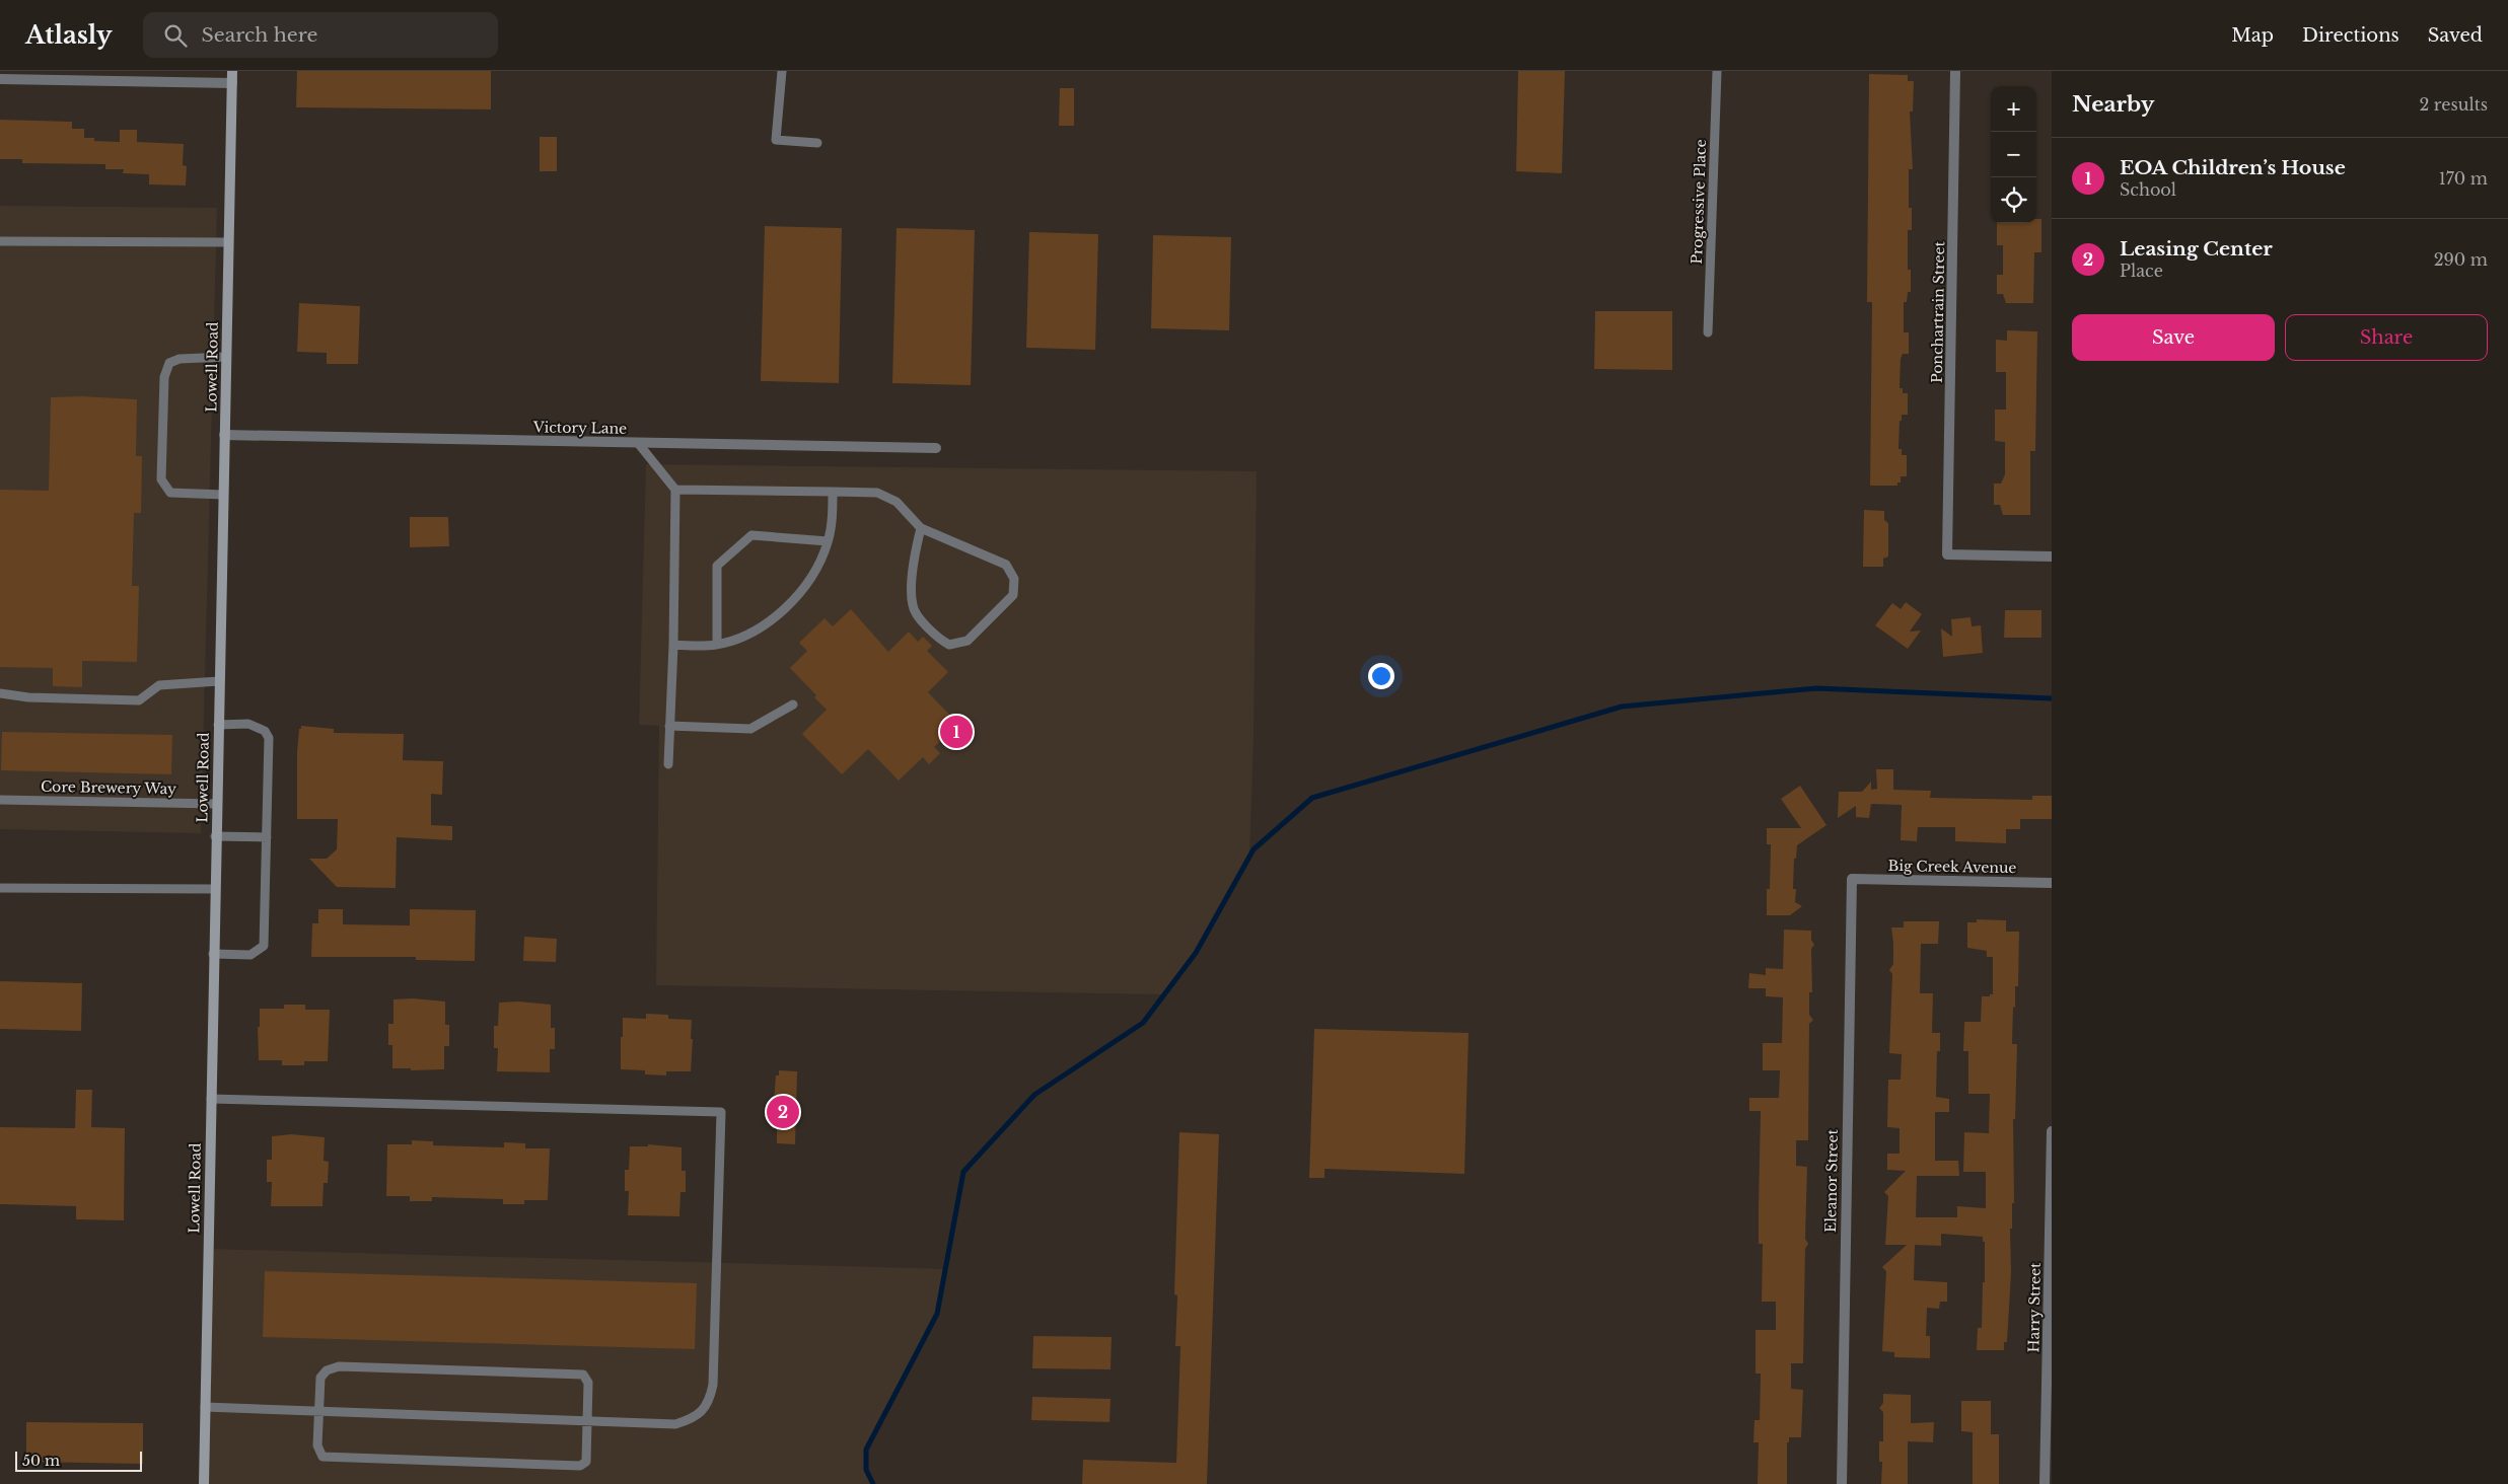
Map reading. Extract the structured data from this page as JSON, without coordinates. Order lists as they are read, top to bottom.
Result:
{
  "streets": {
    "street": [
      "Ponchartrain Street",
      "Lowell Road",
      "Victory Lane",
      "Big Creek Avenue",
      "Eleanor Street",
      "Harry Street"
    ],
    "lane": ["Progressive Place", "Core Brewery Way"]
  },
  "crossings": [
    ["Lowell Road", "Victory Lane"],
    ["Lowell Road", "Core Brewery Way"],
    ["Big Creek Avenue", "Eleanor Street"]
  ],
  "scale_bar": "50 m",
  "page": {
    "header": "Atlasly",
    "search": "Search here",
    "nav": ["Map", "Directions", "Saved"],
    "heading": ["Nearby", "2 results"],
    "map_buttons": ["+", "−"],
    "list": [
      {
        "mark": "1",
        "name": "EOA Children’s House",
        "note": "School",
        "value": "170 m"
      },
      {
        "mark": "2",
        "name": "Leasing Center",
        "note": "Place",
        "value": "290 m"
      }
    ],
    "buttons": ["Save", "Share"],
    "pins": ["1", "2"],
    "scale": "50 m"
  }
}
